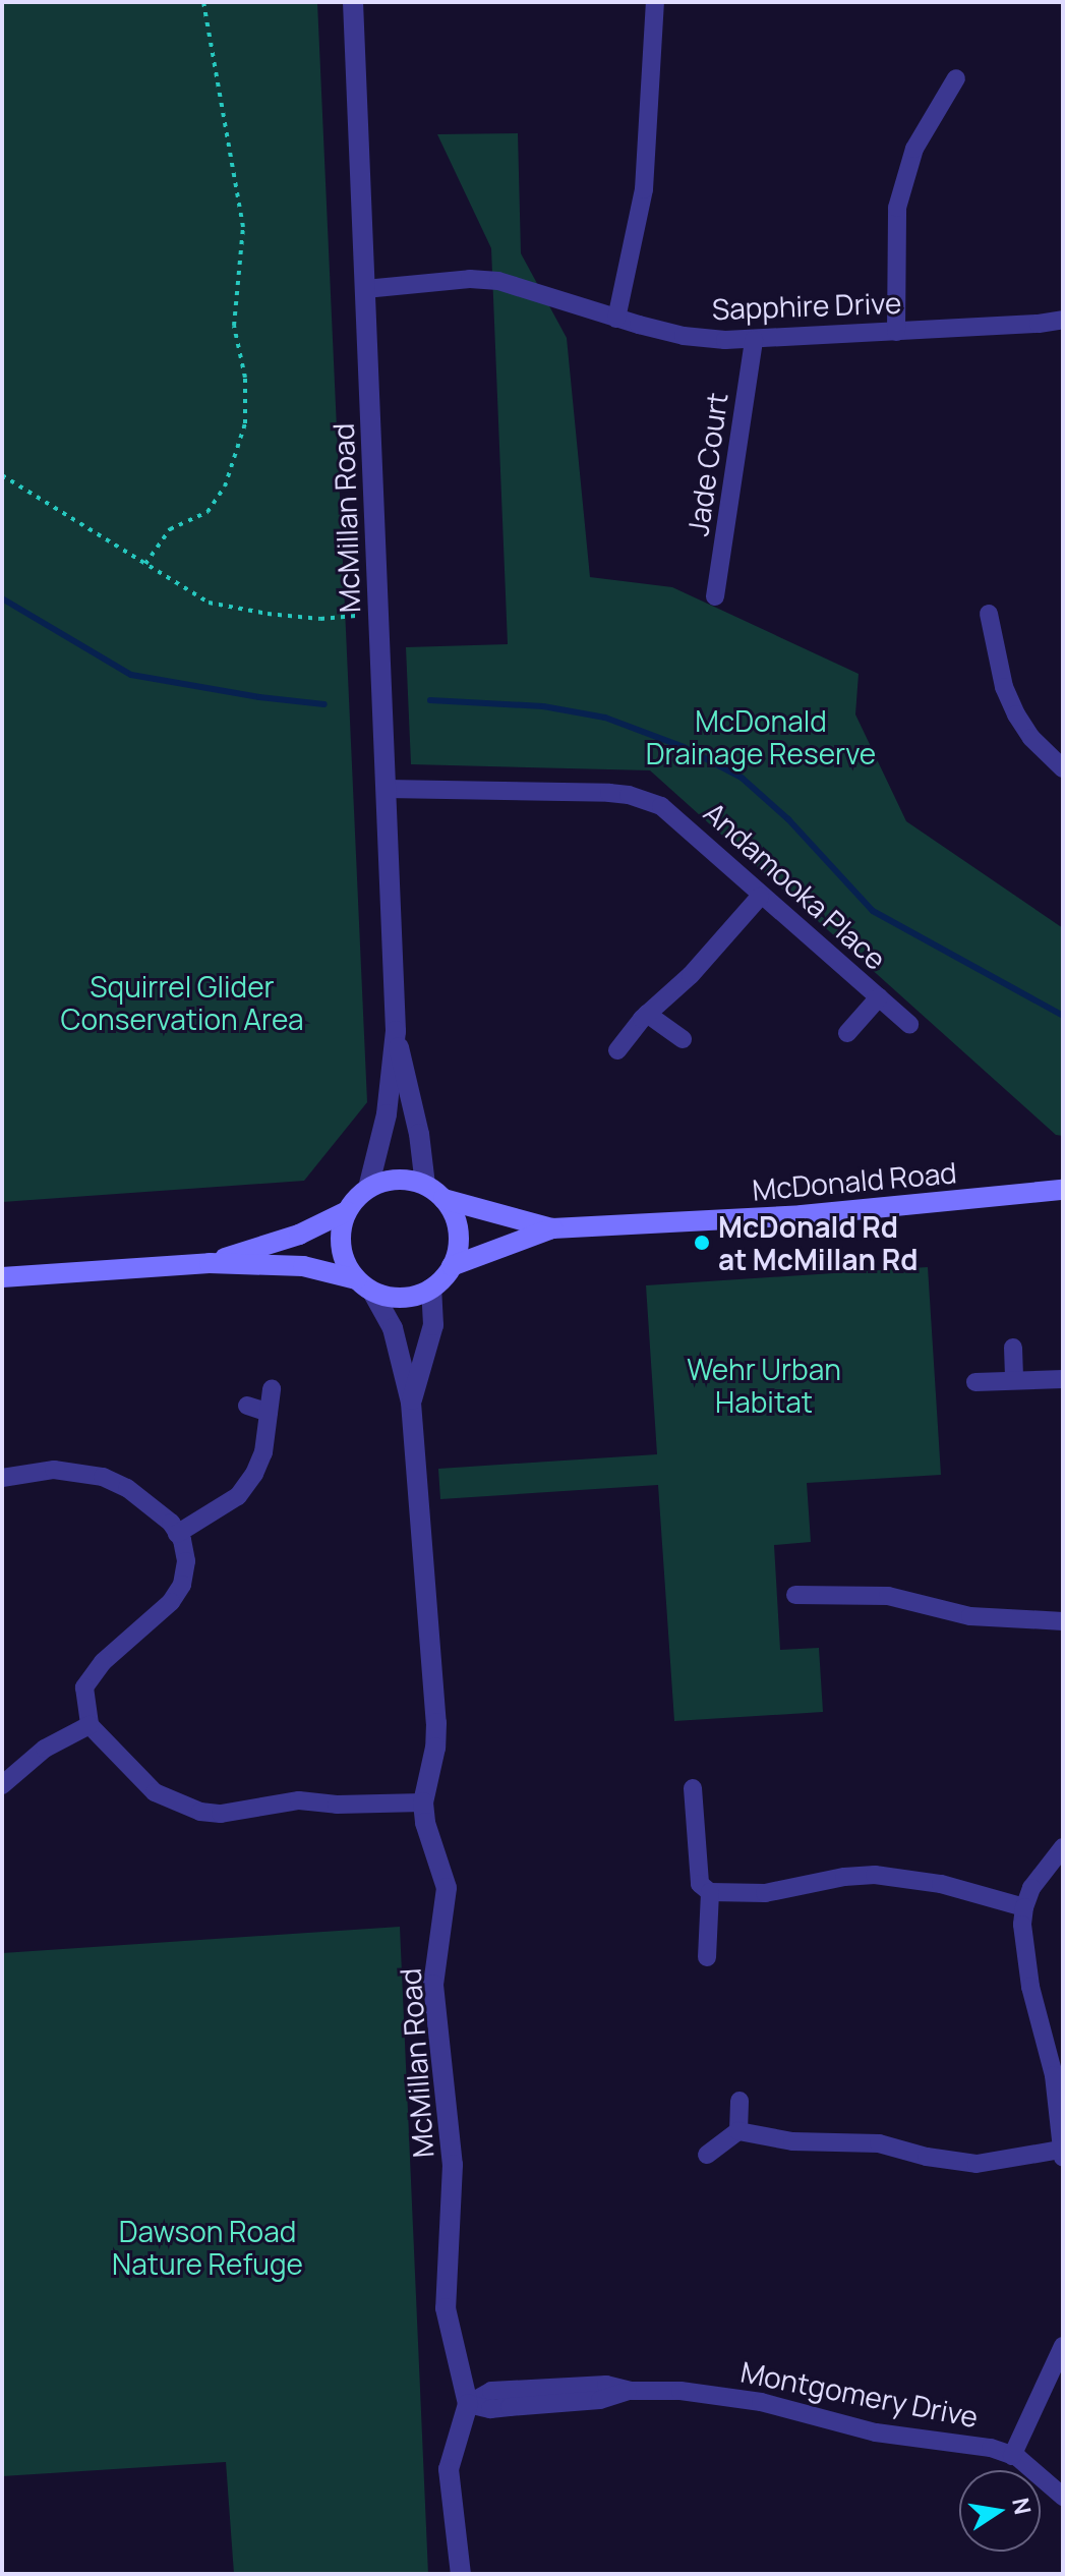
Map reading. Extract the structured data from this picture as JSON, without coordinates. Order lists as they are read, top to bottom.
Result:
{
  "streets": {
    "main road": ["McDonald Road"],
    "street": [
      "Sapphire Drive",
      "Jade Court",
      "McMillan Road",
      "Andamooka Place",
      "Montgomery Drive"
    ]
  },
  "crossings": [
    ["Sapphire Drive", "Jade Court"],
    ["Sapphire Drive", "McMillan Road"],
    ["McMillan Road", "Andamooka Place"],
    ["McMillan Road", "McDonald Road"],
    ["McMillan Road", "Montgomery Drive"]
  ],
  "parks": [
    "McDonald Drainage Reserve",
    "Squirrel Glider Conservation Area",
    "Wehr Urban Habitat",
    "Dawson Road Nature Refuge"
  ],
  "places": ["McDonald Rd at McMillan Rd"],
  "north": "right"
}
